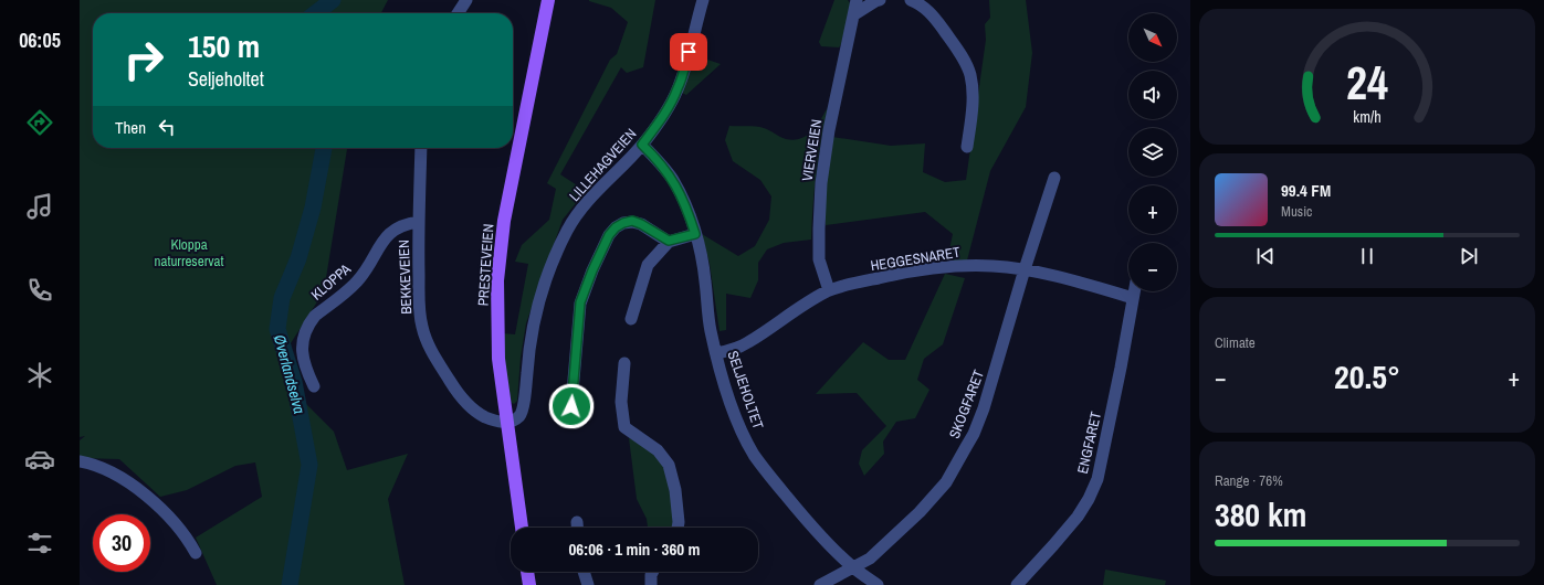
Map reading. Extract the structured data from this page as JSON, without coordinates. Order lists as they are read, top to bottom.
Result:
{
  "streets": {
    "main road": ["PRESTEVEIEN"],
    "street": [
      "VIERVEIEN",
      "LILLEHAGVEIEN",
      "HEGGESNARET",
      "BEKKEVEIEN",
      "KLOPPA",
      "SELJEHOLTET",
      "SKOGFARET",
      "ENGFARET"
    ]
  },
  "crossings": [
    ["VIERVEIEN", "HEGGESNARET"],
    ["LILLEHAGVEIEN", "PRESTEVEIEN"],
    ["LILLEHAGVEIEN", "BEKKEVEIEN"],
    ["LILLEHAGVEIEN", "SELJEHOLTET"],
    ["HEGGESNARET", "SELJEHOLTET"],
    ["HEGGESNARET", "SKOGFARET"],
    ["HEGGESNARET", "ENGFARET"],
    ["PRESTEVEIEN", "BEKKEVEIEN"],
    ["BEKKEVEIEN", "KLOPPA"],
    ["SELJEHOLTET", "SKOGFARET"]
  ],
  "water": ["Øverlandselva"],
  "parks": ["Kloppa naturreservat"],
  "north": "bottom right",
  "page": {
    "tabs": "06:05",
    "map_buttons": ["+", "−"],
    "turn": ["150 m", "Seljeholtet"],
    "then": "Then",
    "song": ["99.4 FM", "Music"],
    "tile": [
      "Climate",
      ["Range · 76%", "380 km"]
    ],
    "heat": ["−", "20.5°", "+"],
    "limit": "30",
    "trip": "06:06 · 1 min · 360 m",
    "gauge": ["24", "km/h"]
  }
}
